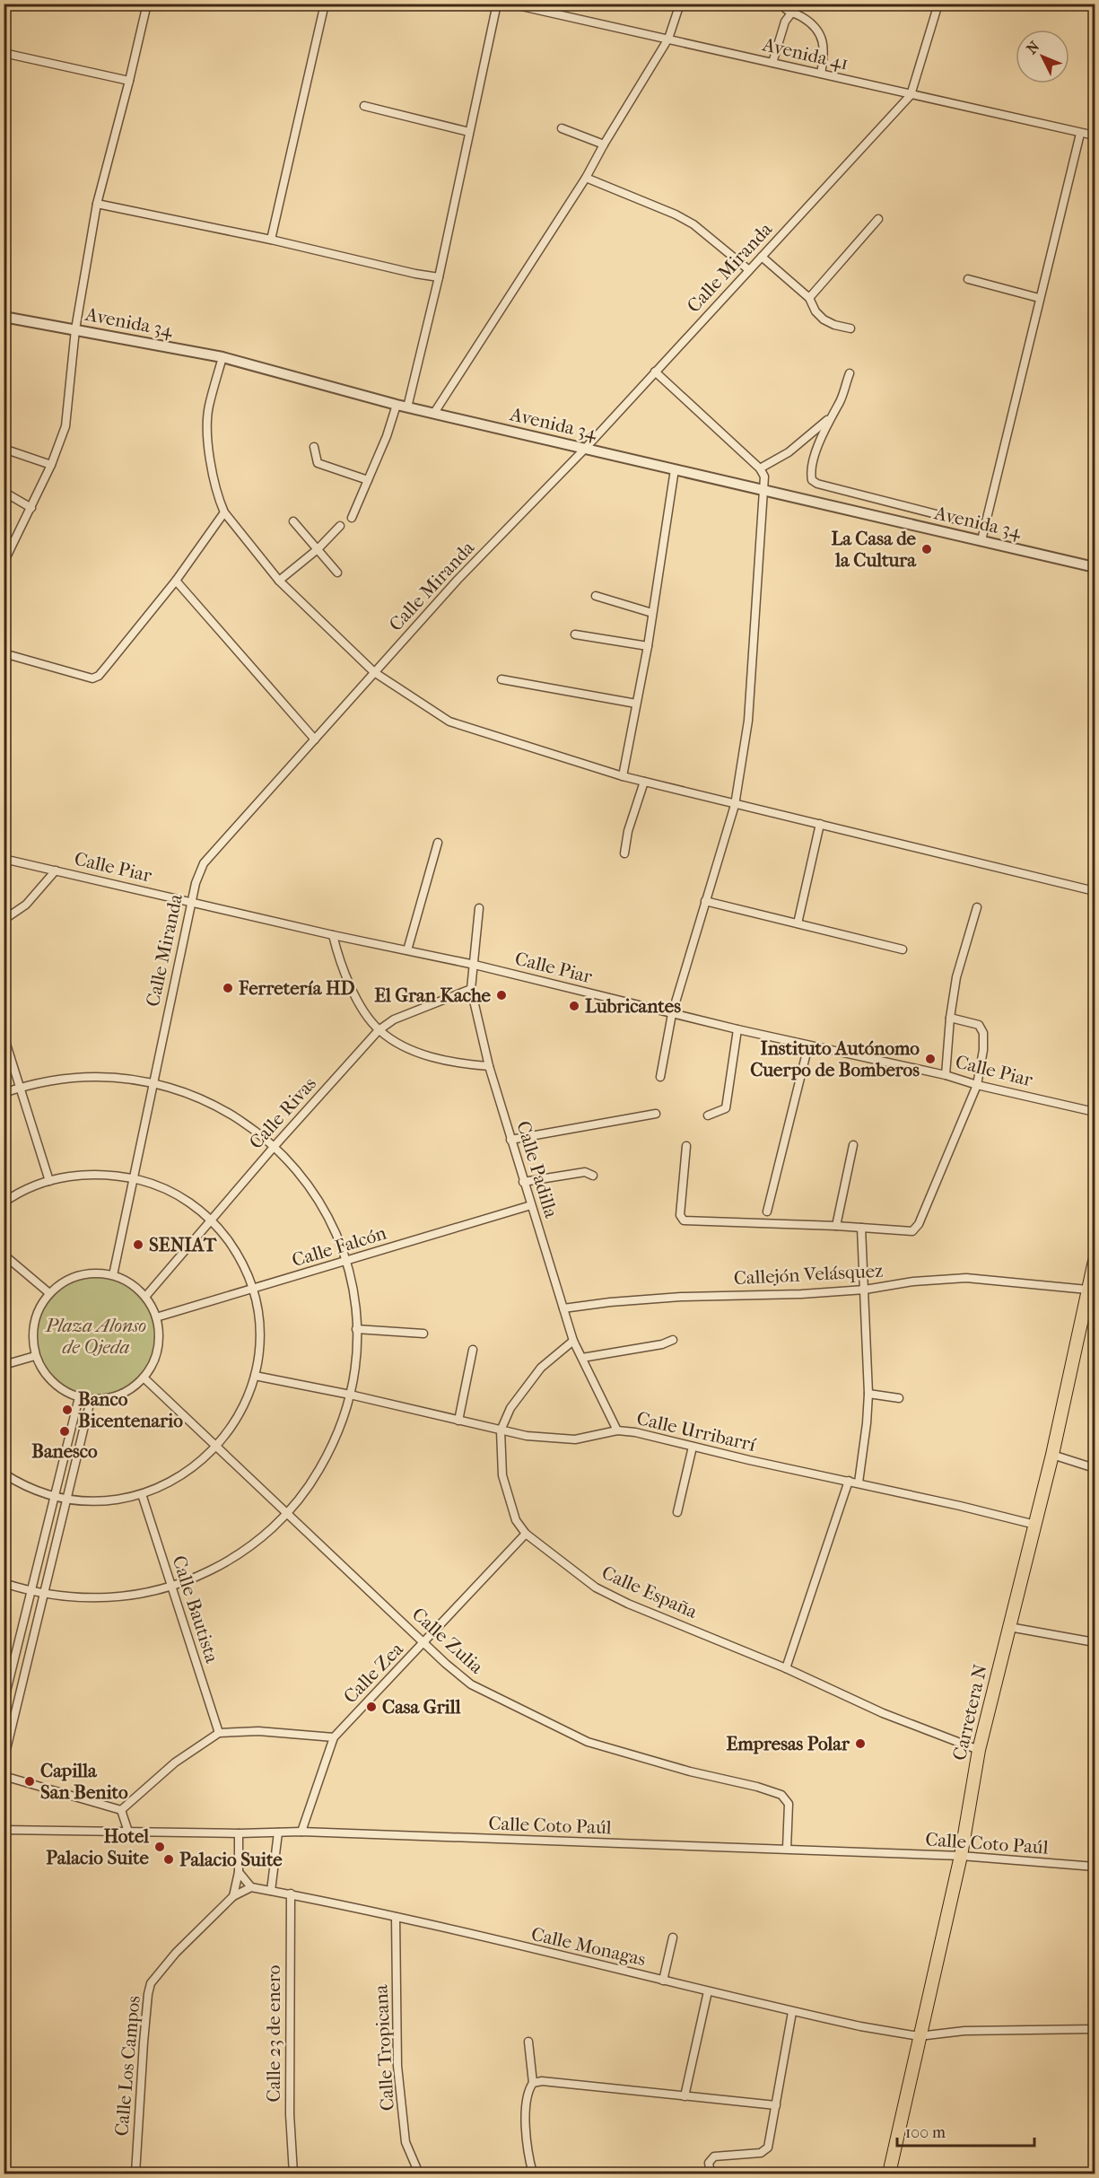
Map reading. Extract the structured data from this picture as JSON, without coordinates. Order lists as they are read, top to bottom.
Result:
{
  "streets": {
    "main road": ["Carretera N"],
    "street": [
      "Avenida 41",
      "Calle Miranda",
      "Avenida 34",
      "Calle Piar",
      "Calle Rivas",
      "Calle Padilla",
      "Calle Falcón",
      "Callejón Velásquez",
      "Calle Urribarrí",
      "Calle España",
      "Calle Bautista",
      "Calle Zulia",
      "Calle Zea",
      "Calle Coto Paúl",
      "Calle Monagas",
      "Calle 23 de enero",
      "Calle Tropicana",
      "Calle Los Campos"
    ]
  },
  "crossings": [
    ["Avenida 41", "Calle Miranda"],
    ["Calle Miranda", "Avenida 34"],
    ["Calle Miranda", "Calle Piar"],
    ["Calle Miranda", "Calle Rivas"],
    ["Calle Miranda", "Calle Falcón"],
    ["Calle Miranda", "Calle Zulia"],
    ["Calle Piar", "Calle Padilla"],
    ["Calle Rivas", "Calle Padilla"],
    ["Calle Rivas", "Calle Falcón"],
    ["Calle Rivas", "Calle Zulia"],
    ["Calle Padilla", "Calle Falcón"],
    ["Calle Padilla", "Callejón Velásquez"],
    ["Calle Padilla", "Calle Urribarrí"],
    ["Calle Padilla", "Calle España"],
    ["Calle Falcón", "Calle Zulia"],
    ["Callejón Velásquez", "Carretera N"],
    ["Calle Urribarrí", "Calle España"],
    ["Calle Urribarrí", "Carretera N"],
    ["Calle España", "Calle Zea"],
    ["Calle España", "Carretera N"],
    ["Calle Zulia", "Calle Zea"],
    ["Calle Zulia", "Calle Coto Paúl"],
    ["Calle Zea", "Calle Coto Paúl"],
    ["Carretera N", "Calle Coto Paúl"],
    ["Carretera N", "Calle Monagas"],
    ["Calle Monagas", "Calle 23 de enero"],
    ["Calle Monagas", "Calle Tropicana"]
  ],
  "parks": ["Plaza Alonso de Ojeda"],
  "places": [
    "La Casa de la Cultura",
    "Ferretería HD",
    "El Gran Kache",
    "Lubricantes",
    "Instituto Autónomo Cuerpo de Bomberos",
    "SENIAT",
    "Banco Bicentenario",
    "Banesco",
    "Casa Grill",
    "Empresas Polar",
    "Capilla San Benito",
    "Hotel Palacio Suite",
    "Palacio Suite"
  ],
  "scale_bar": "100 m",
  "north": "top left"
}
